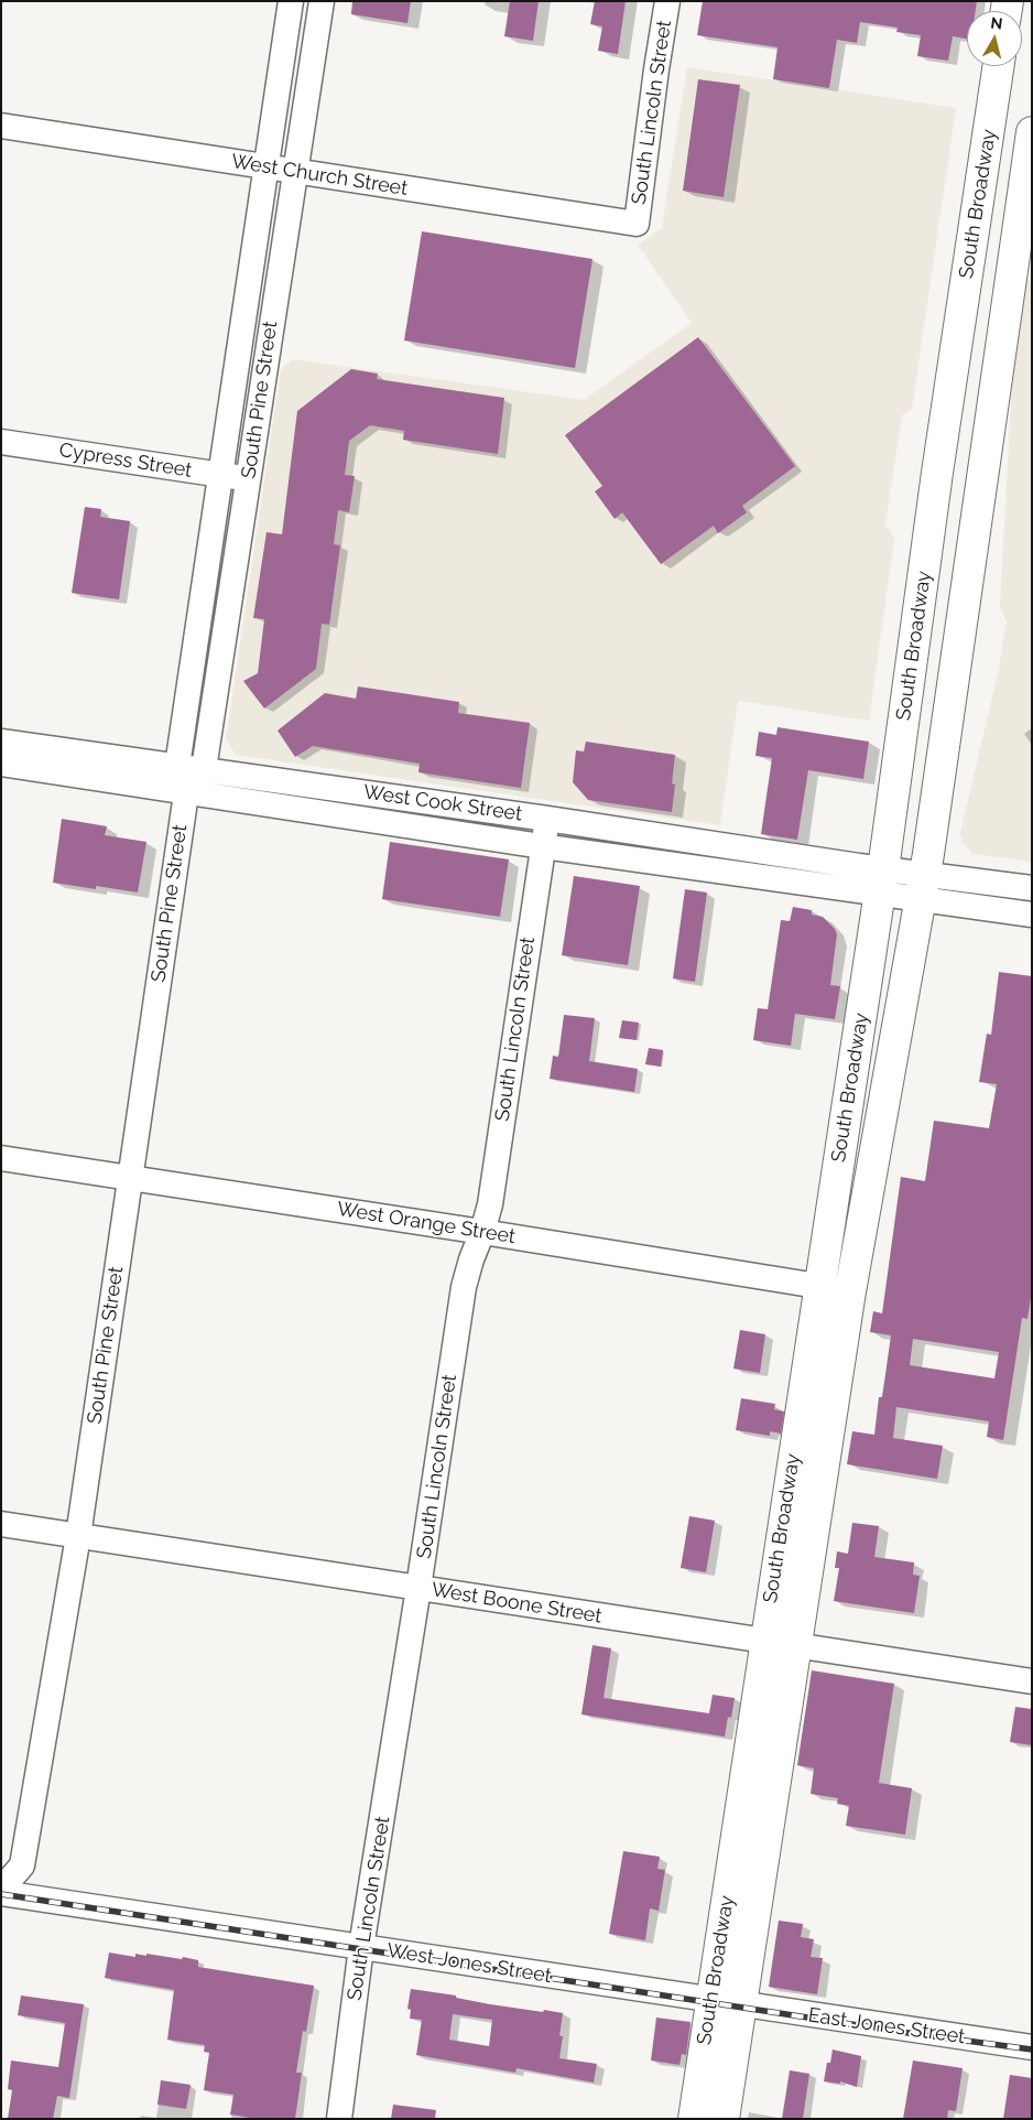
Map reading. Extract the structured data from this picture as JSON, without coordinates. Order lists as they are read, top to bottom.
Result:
{
  "streets": {
    "main road": ["South Broadway"],
    "street": [
      "South Lincoln Street",
      "West Church Street",
      "South Pine Street",
      "Cypress Street",
      "West Cook Street",
      "West Orange Street",
      "West Boone Street",
      "West Jones Street",
      "East Jones Street"
    ]
  },
  "crossings": [
    ["South Lincoln Street", "West Church Street"],
    ["South Lincoln Street", "West Cook Street"],
    ["South Lincoln Street", "West Orange Street"],
    ["South Lincoln Street", "West Boone Street"],
    ["South Lincoln Street", "West Jones Street"],
    ["West Church Street", "South Pine Street"],
    ["South Broadway", "West Cook Street"],
    ["South Broadway", "West Orange Street"],
    ["South Broadway", "West Boone Street"],
    ["South Broadway", "West Jones Street"],
    ["South Broadway", "East Jones Street"],
    ["South Pine Street", "Cypress Street"],
    ["South Pine Street", "West Cook Street"],
    ["South Pine Street", "West Orange Street"],
    ["South Pine Street", "West Boone Street"],
    ["South Pine Street", "West Jones Street"],
    ["West Jones Street", "East Jones Street"]
  ],
  "north": "top"
}
